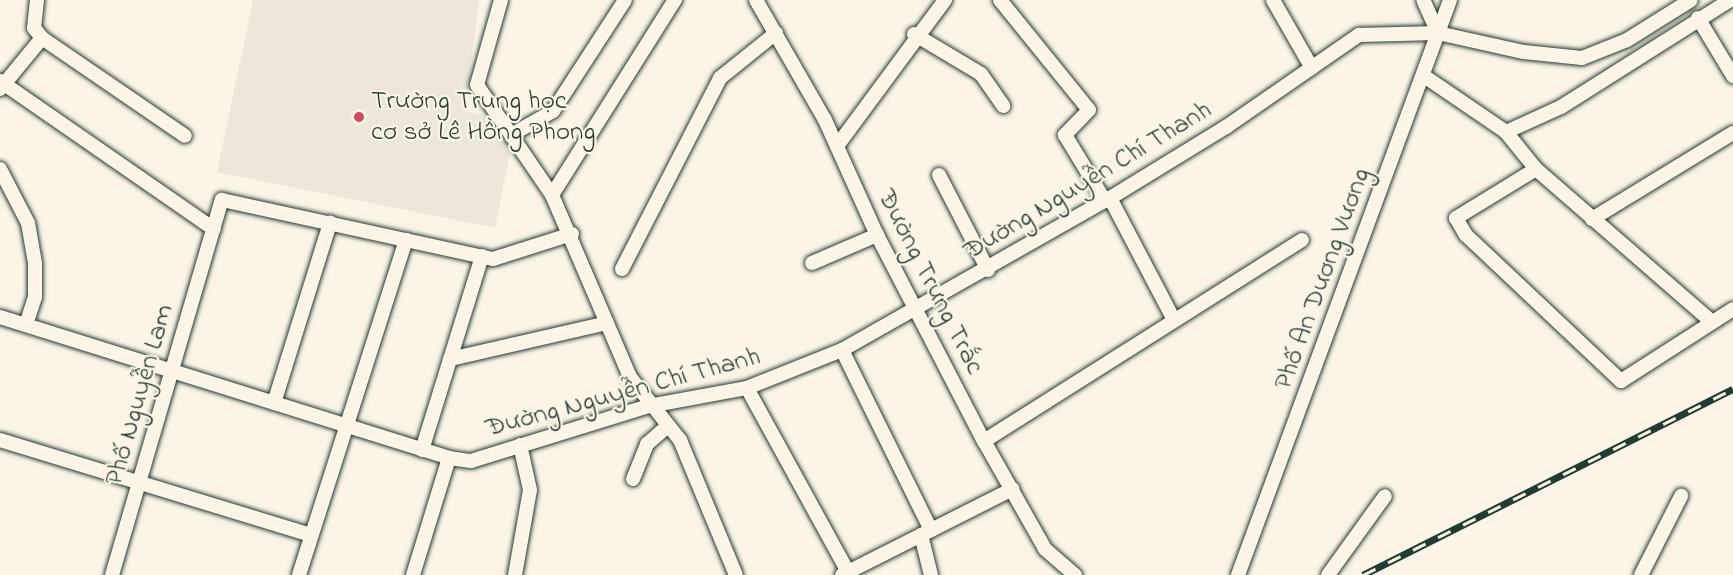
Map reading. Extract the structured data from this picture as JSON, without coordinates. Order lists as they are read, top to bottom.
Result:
{
  "streets": {
    "street": [
      "Đường Nguyễn Chí Thanh",
      "Phố An Dương Vương",
      "Đường Trưng Trắc",
      "Phố Nguyễn Lam"
    ]
  },
  "crossings": [
    ["Đường Nguyễn Chí Thanh", "Phố An Dương Vương"],
    ["Đường Nguyễn Chí Thanh", "Đường Trưng Trắc"],
    ["Đường Nguyễn Chí Thanh", "Phố Nguyễn Lam"]
  ],
  "places": ["Trường Trung học cơ sở Lê Hồng Phong"]
}
